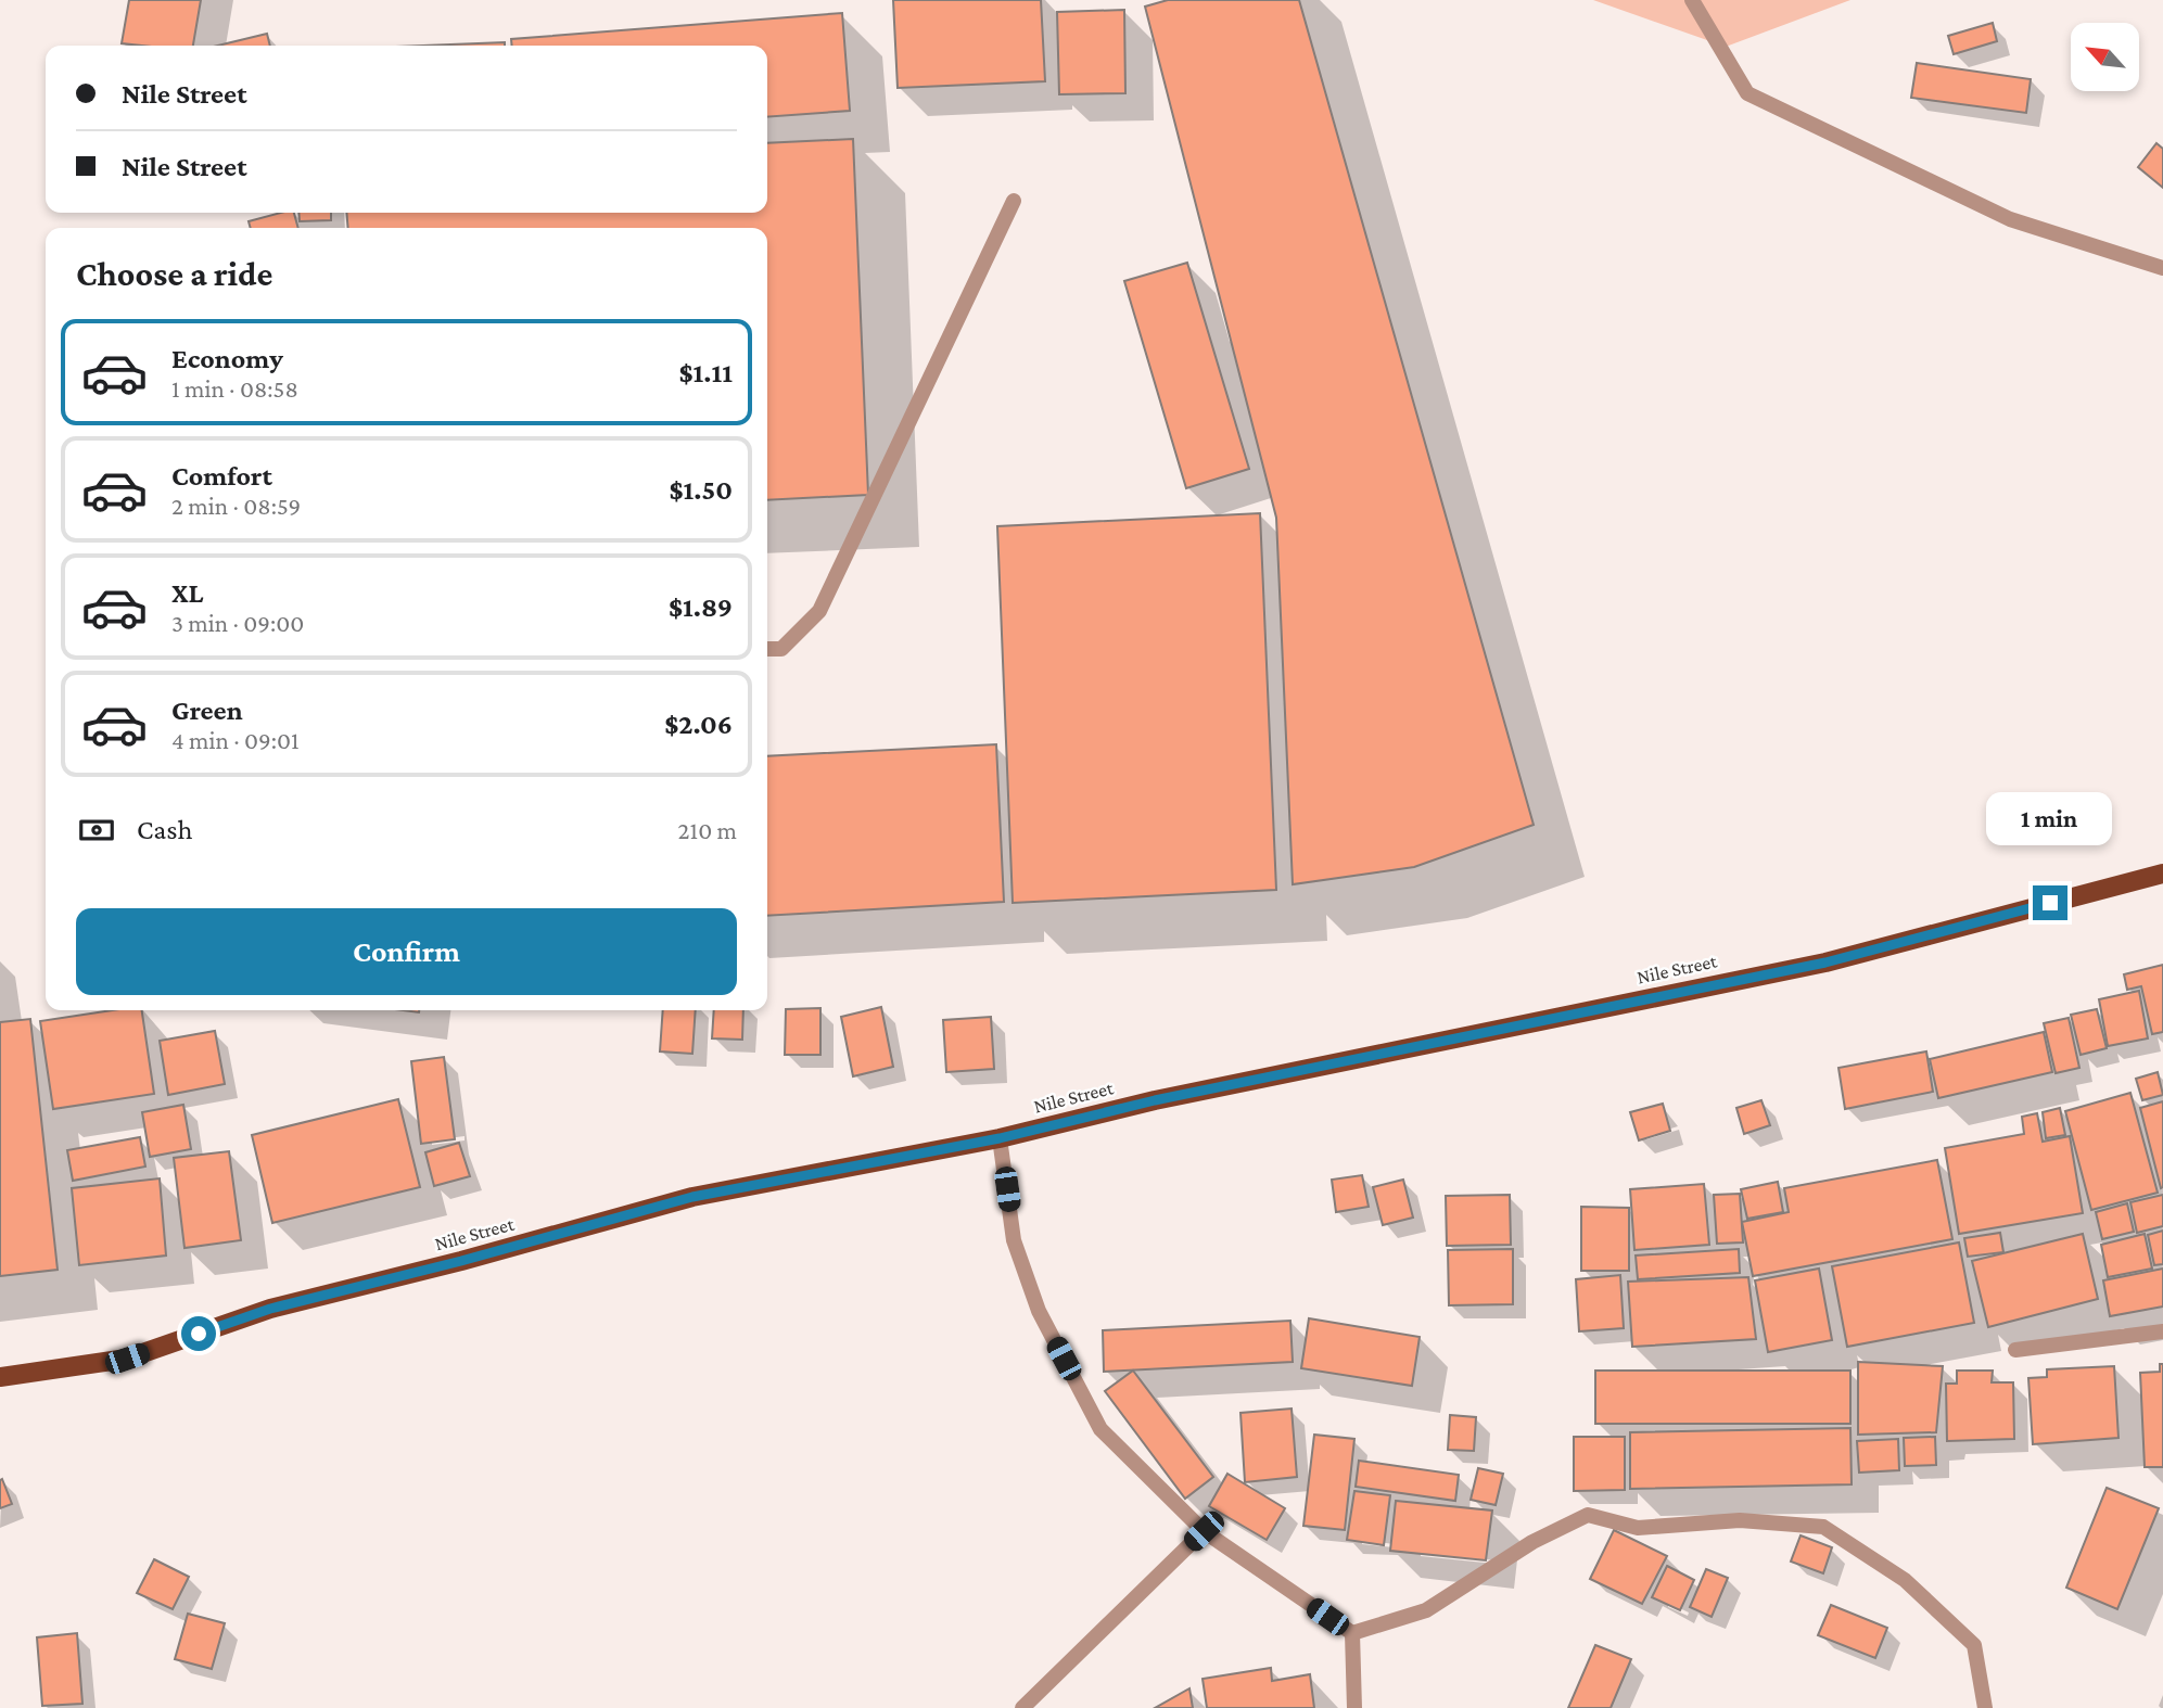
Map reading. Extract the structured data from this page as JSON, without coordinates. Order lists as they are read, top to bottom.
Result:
{
  "streets": {
    "main road": ["Nile Street"]
  },
  "north": "top left",
  "page": {
    "banner": ["Nile Street", "Nile Street"],
    "heading": "Choose a ride",
    "list": [
      {
        "name": "Economy",
        "note": "1 min · 08:58",
        "value": "$1.11"
      },
      {
        "name": "Comfort",
        "note": "2 min · 08:59",
        "value": "$1.50"
      },
      {
        "name": "XL",
        "note": "3 min · 09:00",
        "value": "$1.89"
      },
      {
        "name": "Green",
        "note": "4 min · 09:01",
        "value": "$2.06"
      }
    ],
    "pay": ["Cash", "210 m"],
    "bubble": "1 min",
    "buttons": "Confirm"
  }
}
